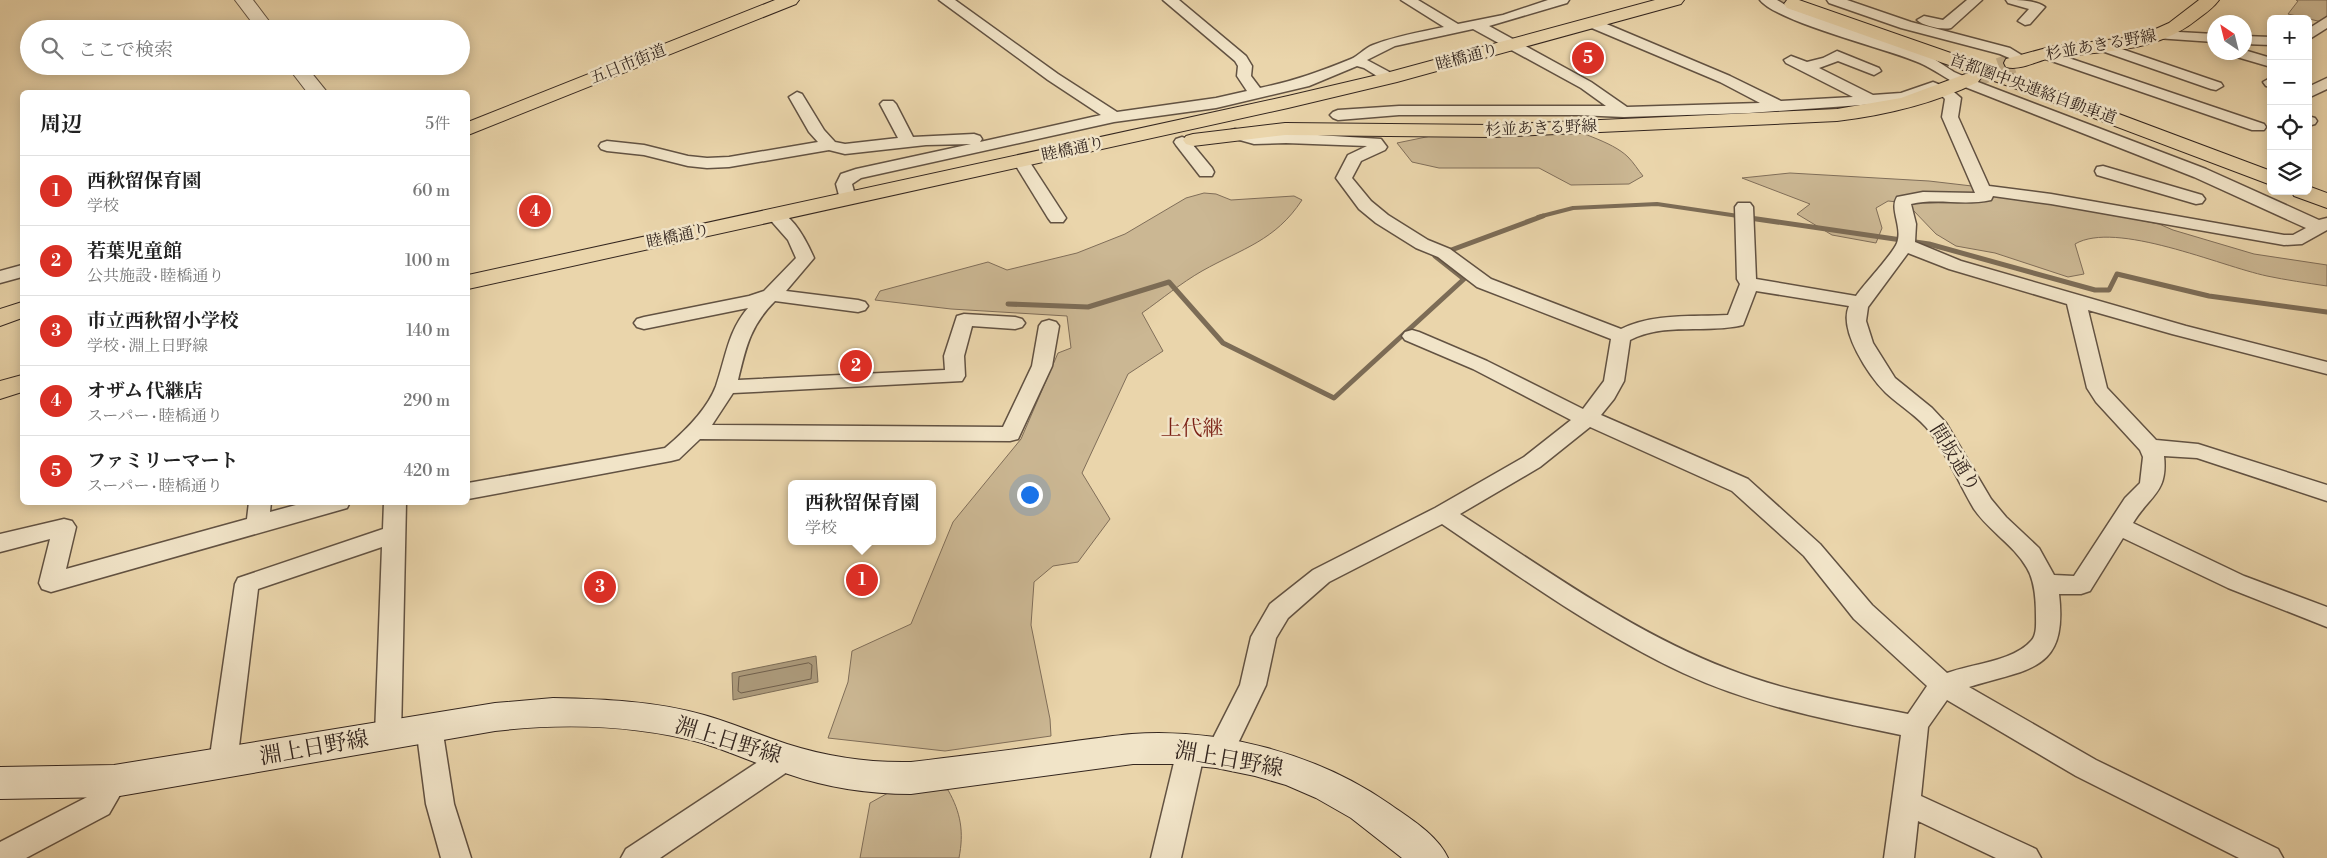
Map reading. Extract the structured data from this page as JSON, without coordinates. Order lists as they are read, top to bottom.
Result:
{
  "streets": {
    "main road": [
      "杉並あきる野線",
      "睦橋通り",
      "五日市街道",
      "首都圏中央連絡自動車道",
      "淵上日野線"
    ],
    "street": ["間坂通り"]
  },
  "crossings": [
    ["杉並あきる野線", "睦橋通り"]
  ],
  "districts": ["上代継"],
  "north": "top left",
  "page": {
    "map_buttons": ["+", "−"],
    "search": "ここで検索",
    "pins": [
      "5",
      "4",
      "2",
      "1",
      "3"
    ],
    "heading": ["周辺", "5件"],
    "list": [
      {
        "mark": "1",
        "name": "西秋留保育園",
        "note": "学校",
        "value": "60 m"
      },
      {
        "mark": "2",
        "name": "若葉児童館",
        "note": "公共施設 · 睦橋通り",
        "value": "100 m"
      },
      {
        "mark": "3",
        "name": "市立西秋留小学校",
        "note": "学校 · 淵上日野線",
        "value": "140 m"
      },
      {
        "mark": "4",
        "name": "オザム 代継店",
        "note": "スーパー · 睦橋通り",
        "value": "290 m"
      },
      {
        "mark": "5",
        "name": "ファミリーマート",
        "note": "スーパー · 睦橋通り",
        "value": "420 m"
      }
    ],
    "popup": ["西秋留保育園", "学校"]
  }
}
